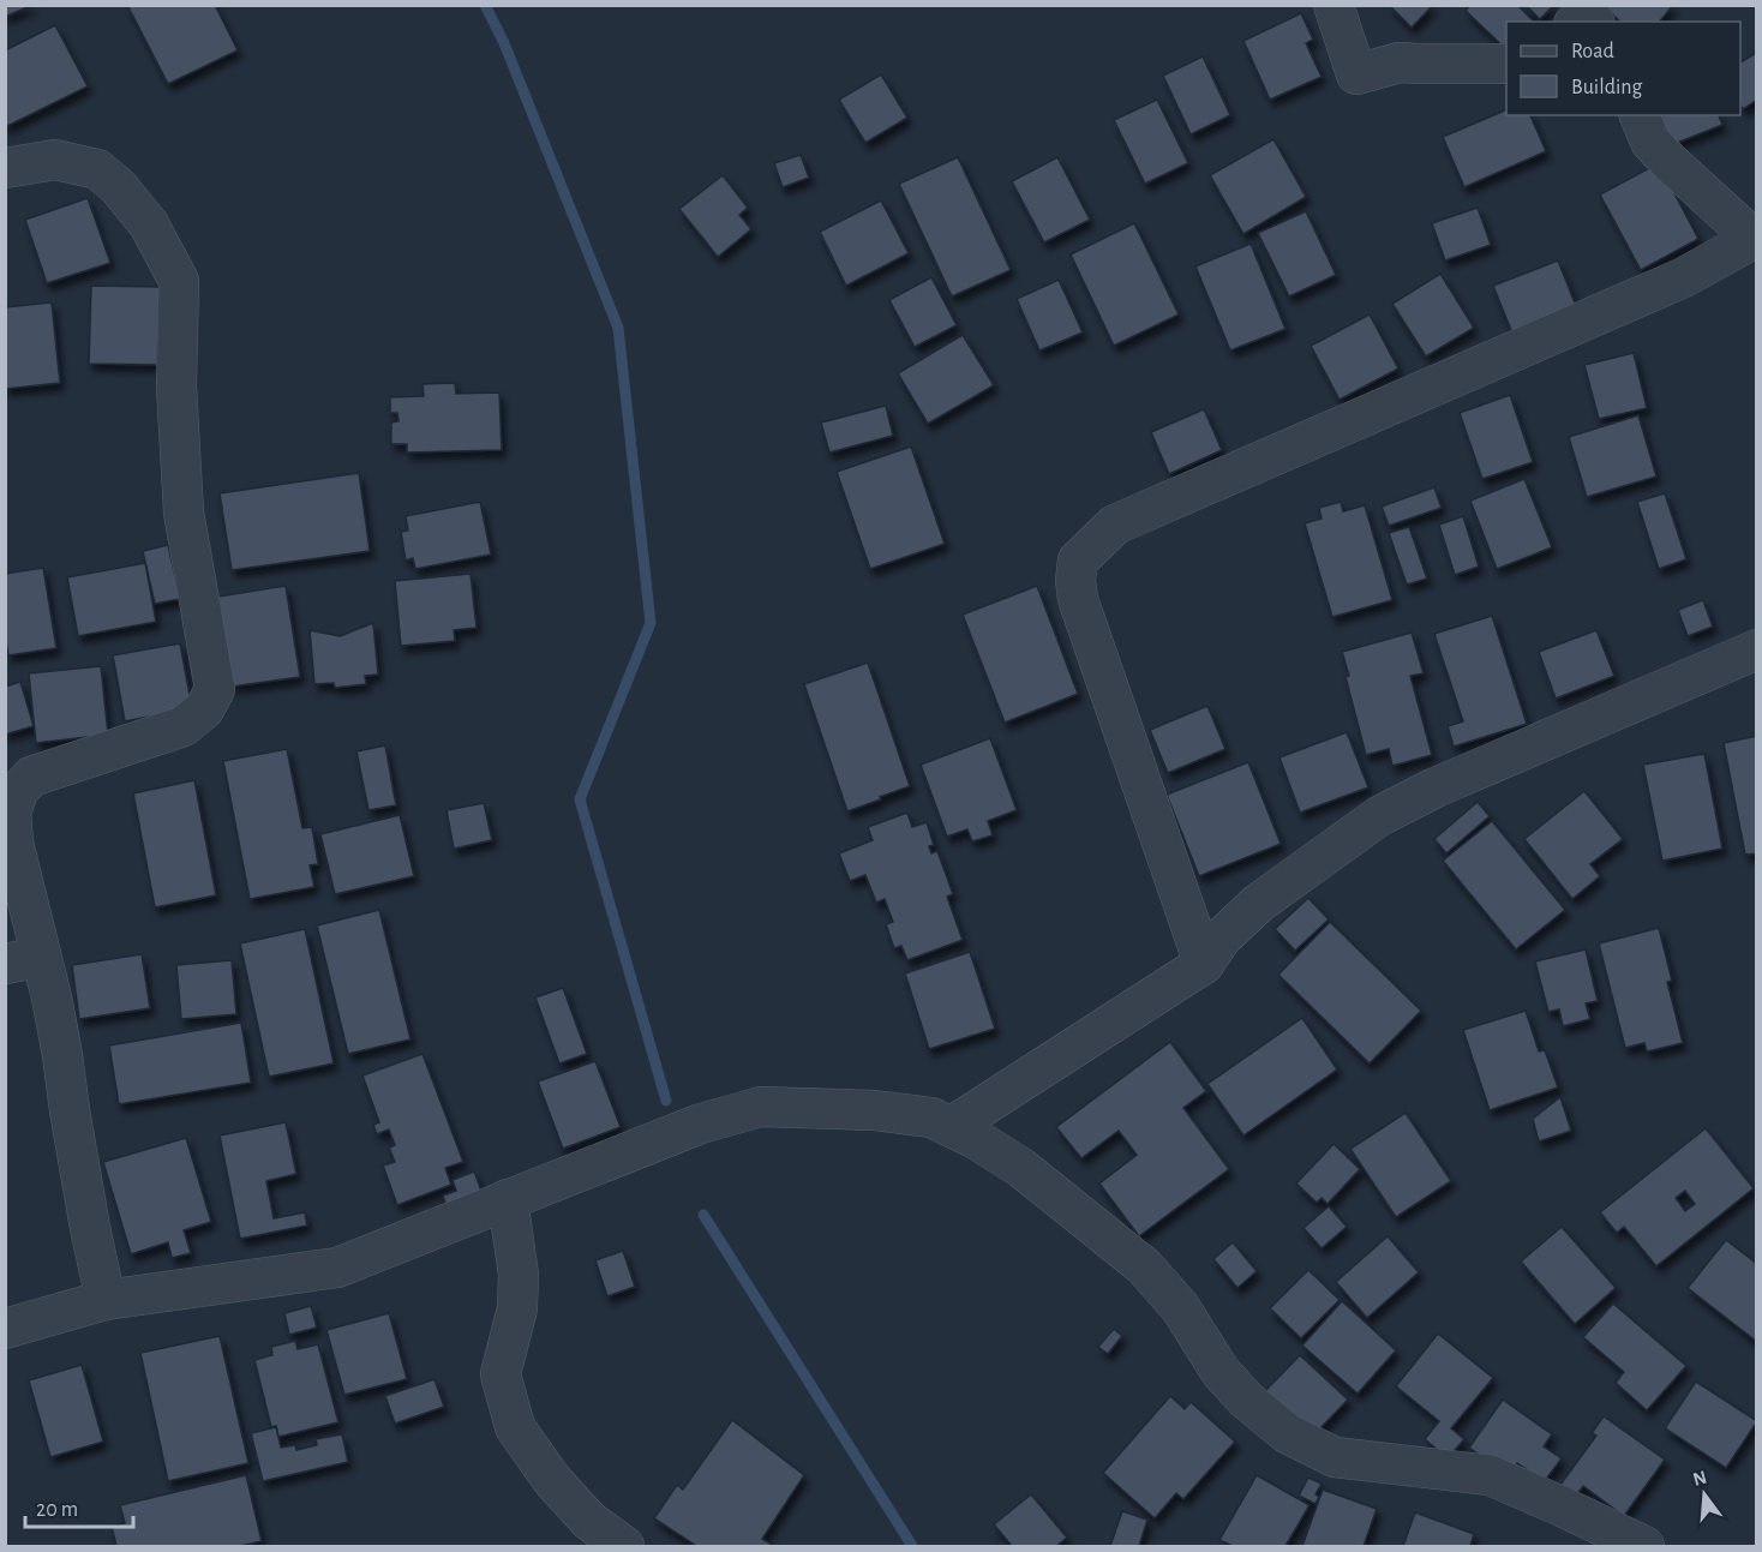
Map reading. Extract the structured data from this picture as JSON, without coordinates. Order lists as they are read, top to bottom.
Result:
{
  "legend": ["Road", "Building"],
  "scale_bar": "20 m",
  "north": "top"
}
